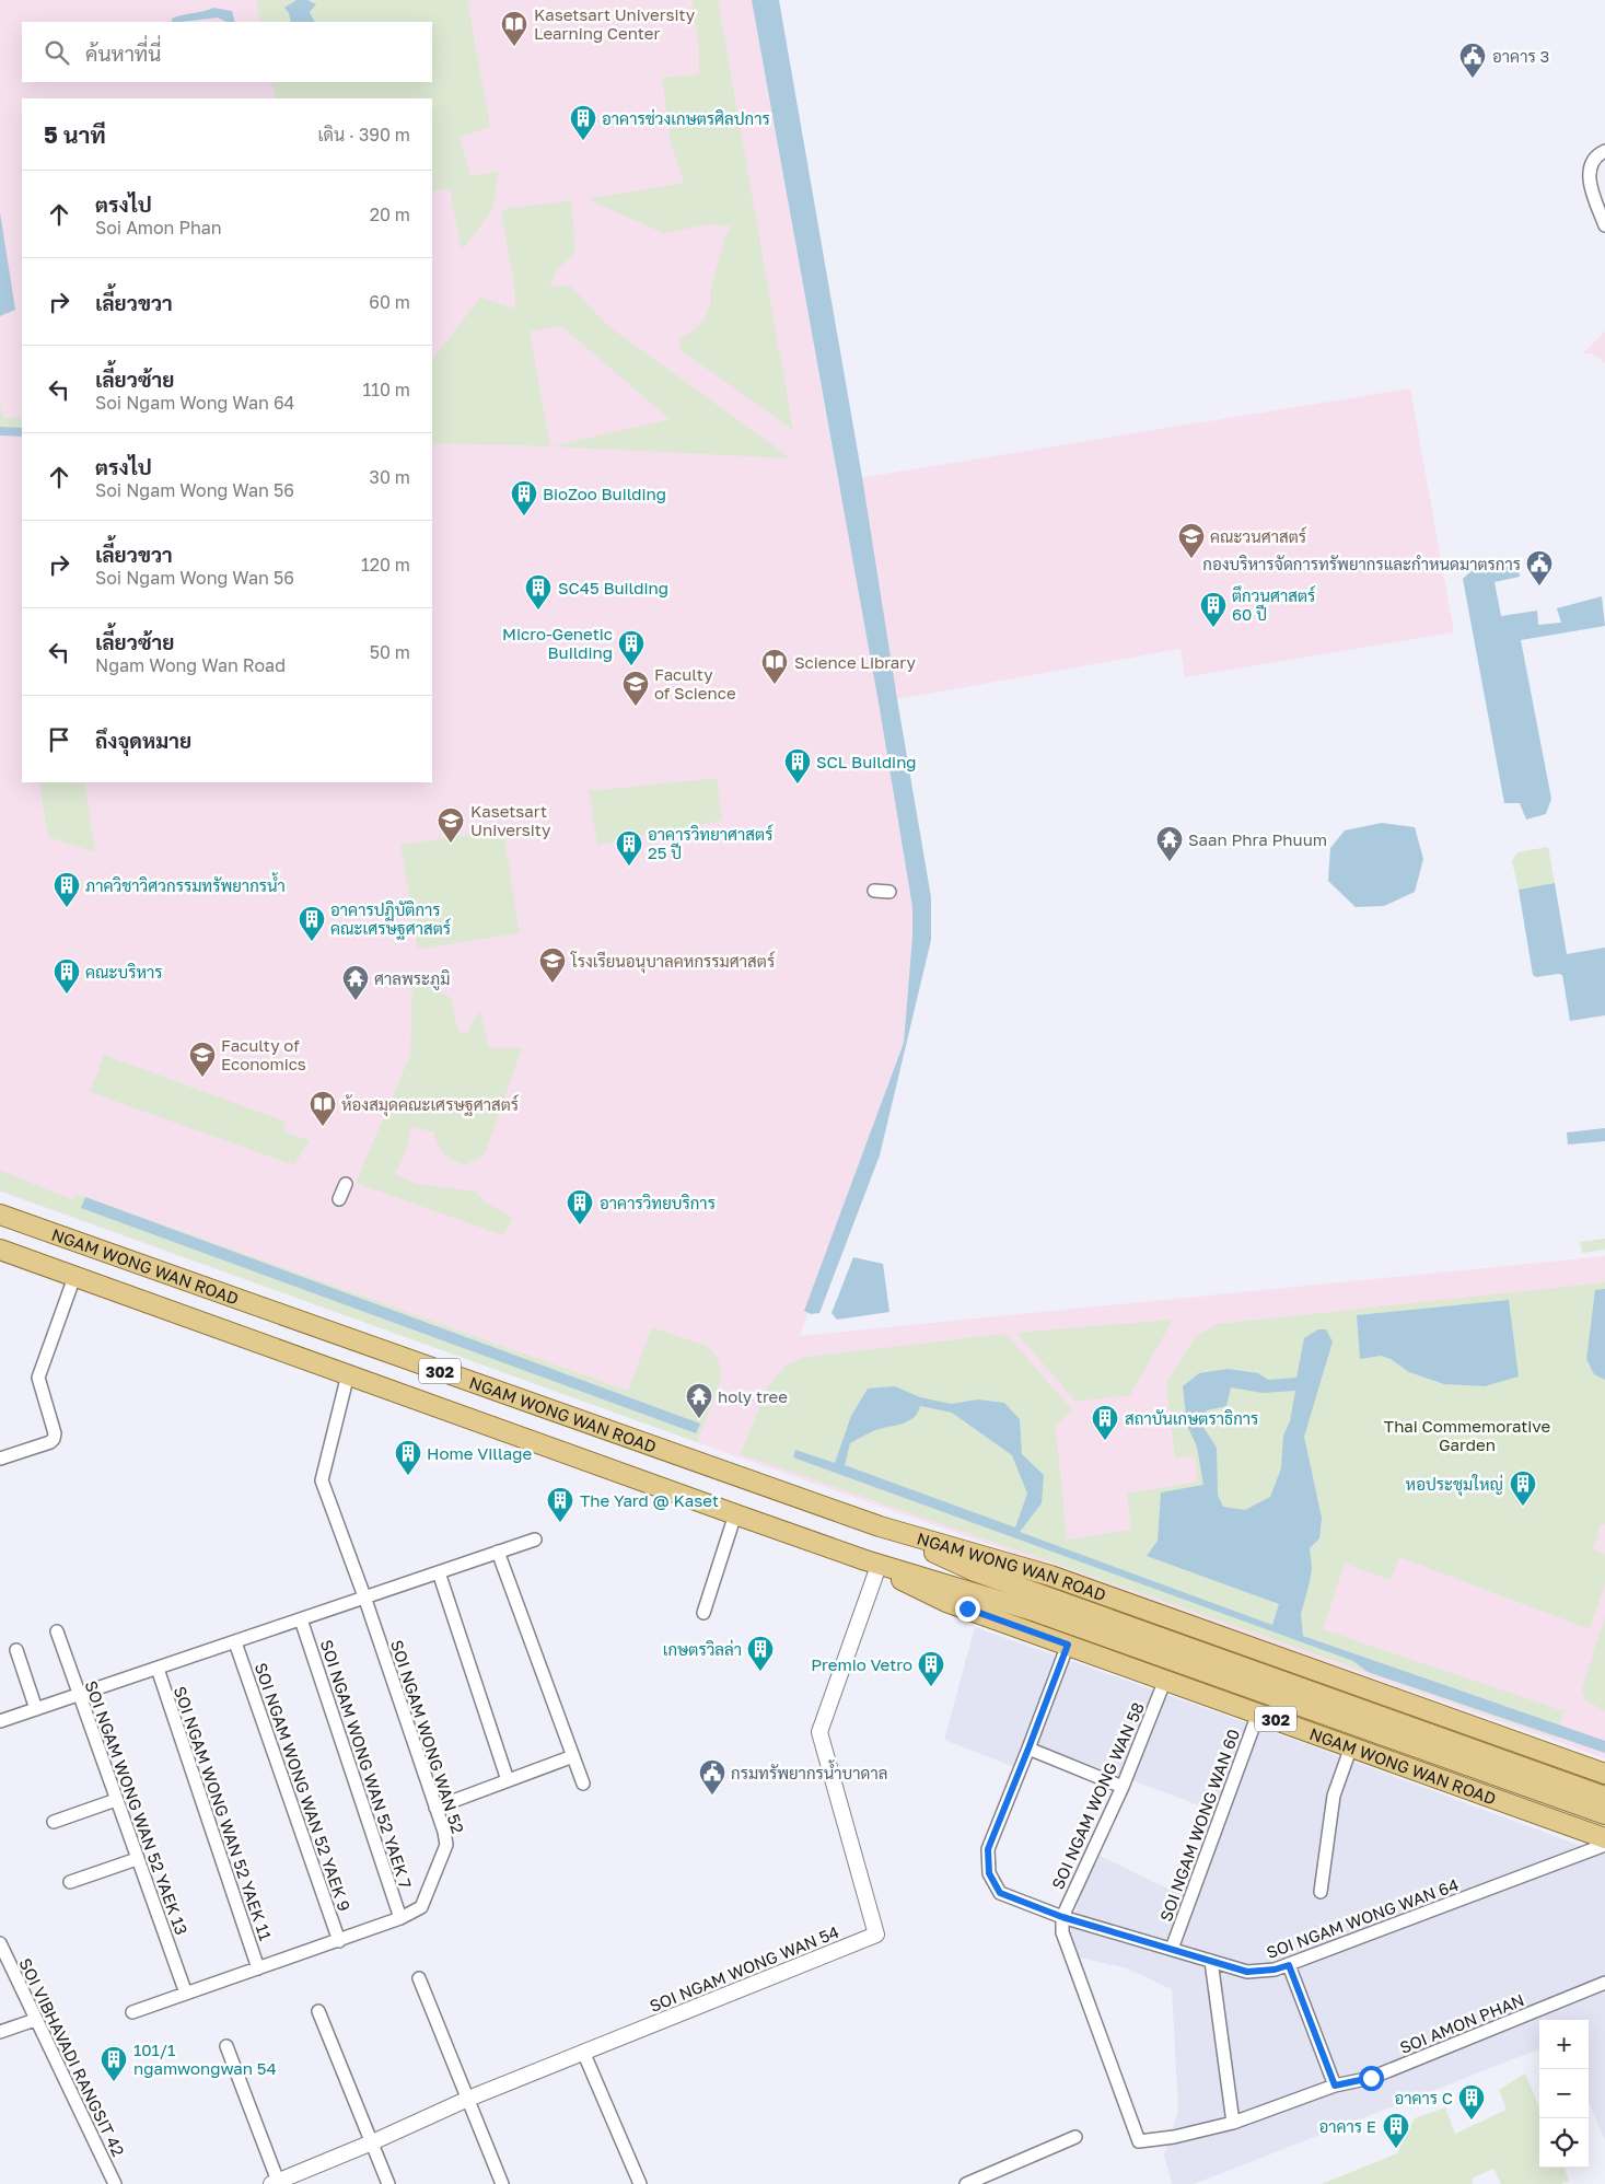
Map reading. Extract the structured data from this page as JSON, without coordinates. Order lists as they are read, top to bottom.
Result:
{
  "streets": {
    "main road": ["NGAM WONG WAN ROAD", "302"],
    "street": [
      "SOI NGAM WONG WAN 52",
      "SOI NGAM WONG WAN 52 YAEK 7",
      "SOI NGAM WONG WAN 52 YAEK 9",
      "SOI NGAM WONG WAN 58",
      "SOI NGAM WONG WAN 52 YAEK 13",
      "SOI NGAM WONG WAN 52 YAEK 11",
      "SOI NGAM WONG WAN 60",
      "SOI NGAM WONG WAN 64",
      "SOI NGAM WONG WAN 54",
      "SOI AMON PHAN",
      "SOI VIBHAVADI RANGSIT 42"
    ]
  },
  "crossings": [
    ["NGAM WONG WAN ROAD", "SOI NGAM WONG WAN 52"],
    ["NGAM WONG WAN ROAD", "SOI NGAM WONG WAN 58"],
    ["NGAM WONG WAN ROAD", "SOI NGAM WONG WAN 60"],
    ["NGAM WONG WAN ROAD", "SOI NGAM WONG WAN 64"],
    ["NGAM WONG WAN ROAD", "SOI NGAM WONG WAN 54"],
    ["SOI NGAM WONG WAN 52", "SOI NGAM WONG WAN 52 YAEK 7"],
    ["SOI NGAM WONG WAN 52", "SOI NGAM WONG WAN 52 YAEK 9"],
    ["SOI NGAM WONG WAN 52", "SOI NGAM WONG WAN 52 YAEK 13"],
    ["SOI NGAM WONG WAN 52", "SOI NGAM WONG WAN 52 YAEK 11"],
    ["SOI NGAM WONG WAN 58", "SOI NGAM WONG WAN 64"],
    ["SOI NGAM WONG WAN 58", "SOI AMON PHAN"],
    ["SOI NGAM WONG WAN 60", "SOI NGAM WONG WAN 64"],
    ["SOI NGAM WONG WAN 64", "SOI AMON PHAN"]
  ],
  "parks": ["Thai Commemorative Garden"],
  "places": {
    "library": ["Kasetsart University Learning Center", "Science Library", "ห้องสมุดคณะเศรษฐศาสตร์"],
    "public building": ["อาคาร 3", "กองบริหารจัดการทรัพยากรและกำหนดมาตรการ", "กรมทรัพยากรน้ำบาดาล"],
    "building": [
      "อาคารช่วงเกษตรศิลปการ",
      "BioZoo Building",
      "SC45 Building",
      "ตึกวนศาสตร์ 60 ปี",
      "Micro-Genetic Building",
      "SCL Building",
      "อาคารวิทยาศาสตร์ 25 ปี",
      "ภาควิชาวิศวกรรมทรัพยากรน้ำ",
      "อาคารปฏิบัติการ คณะเศรษฐศาสตร์",
      "คณะบริหาร",
      "อาคารวิทยบริการ",
      "สถาบันเกษตราธิการ",
      "Home Village",
      "หอประชุมใหญ่",
      "The Yard @ Kaset",
      "เกษตรวิลล่า",
      "Premio Vetro",
      "101/1 ngamwongwan 54",
      "อาคาร C",
      "อาคาร E"
    ],
    "school or university": [
      "คณะวนศาสตร์",
      "Faculty of Science",
      "Kasetsart University",
      "โรงเรียนอนุบาลคหกรรมศาสตร์",
      "Faculty of Economics"
    ],
    "temple": ["Saan Phra Phuum", "ศาลพระภูมิ", "holy tree"]
  },
  "page": {
    "search": "ค้นหาที่นี่",
    "heading": ["5 นาที", "เดิน · 390 m"],
    "list": [
      ["ตรงไป", "Soi Amon Phan", "20 m"],
      ["เลี้ยวขวา", "60 m"],
      ["เลี้ยวซ้าย", "Soi Ngam Wong Wan 64", "110 m"],
      ["ตรงไป", "Soi Ngam Wong Wan 56", "30 m"],
      ["เลี้ยวขวา", "Soi Ngam Wong Wan 56", "120 m"],
      ["เลี้ยวซ้าย", "Ngam Wong Wan Road", "50 m"],
      "ถึงจุดหมาย"
    ],
    "map_buttons": ["+", "−"]
  }
}
